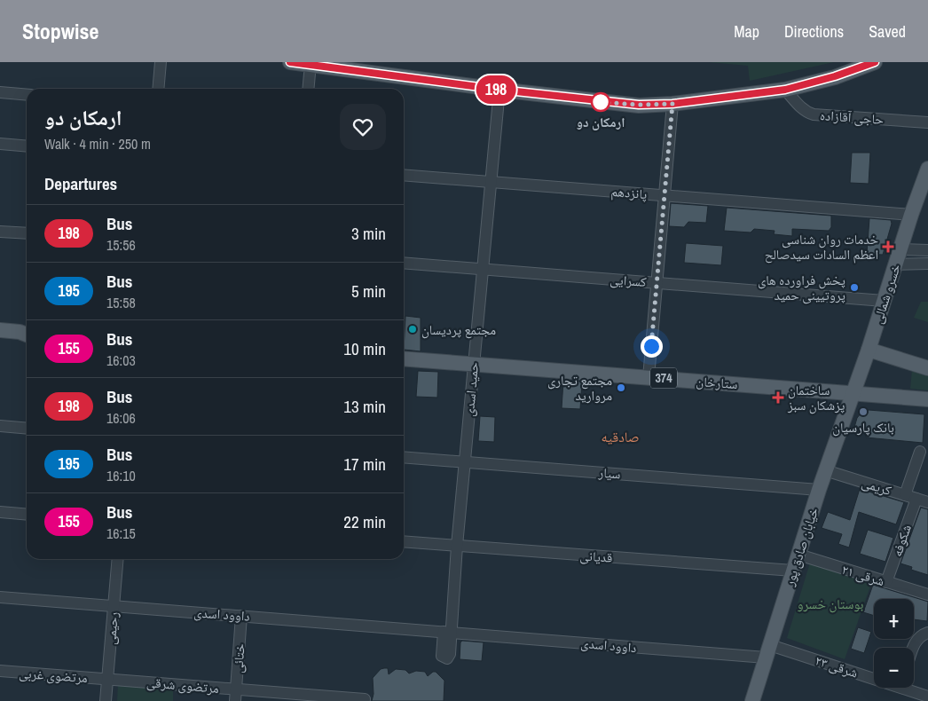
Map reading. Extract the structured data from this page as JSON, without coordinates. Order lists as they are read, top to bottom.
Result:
{
  "streets": {
    "main road": [
      "خسرو شمالی",
      "374",
      "ستارخان",
      "خیابان صادق پور"
    ],
    "street": [
      "حاجی آقازاده",
      "پانزدهم",
      "کسرایی",
      "حمید اسدی",
      "سیار",
      "کریمی",
      "شکوفه",
      "قدیانی",
      "۲۱ شرقی",
      "داوود اسدی",
      "رحیمی",
      "ختائی",
      "۲۳ شرقی",
      "مرتضوی غربی",
      "مرتضوی شرقی"
    ]
  },
  "crossings": [
    ["پانزدهم", "خسرو شمالی"],
    ["پانزدهم", "حمید اسدی"],
    ["کسرایی", "خسرو شمالی"],
    ["کسرایی", "حمید اسدی"],
    ["خسرو شمالی", "ستارخان"],
    ["خسرو شمالی", "خیابان صادق پور"],
    ["ستارخان", "حمید اسدی"],
    ["ستارخان", "خیابان صادق پور"],
    ["حمید اسدی", "سیار"],
    ["حمید اسدی", "قدیانی"],
    ["حمید اسدی", "داوود اسدی"],
    ["سیار", "خیابان صادق پور"],
    ["کریمی", "شکوفه"],
    ["کریمی", "خیابان صادق پور"],
    ["شکوفه", "۲۱ شرقی"],
    ["خیابان صادق پور", "قدیانی"],
    ["خیابان صادق پور", "۲۱ شرقی"],
    ["خیابان صادق پور", "داوود اسدی"],
    ["خیابان صادق پور", "۲۳ شرقی"],
    ["داوود اسدی", "رحیمی"],
    ["داوود اسدی", "ختائی"],
    ["داوود اسدی", "۲۳ شرقی"],
    ["رحیمی", "مرتضوی غربی"],
    ["رحیمی", "مرتضوی شرقی"],
    ["ختائی", "مرتضوی شرقی"],
    ["مرتضوی غربی", "مرتضوی شرقی"]
  ],
  "districts": ["صادقیه"],
  "parks": ["بوستان خسرو"],
  "places": {
    "other": [
      "ارمکان دو",
      "پخش فراورده های پروتیینی حمید",
      "مجتمع پردیسان",
      "مجتمع تجاری مروارید",
      "بانک پارسیان"
    ],
    "health": ["خدمات روان شناسی اعظم السادات سیدصالح", "ساختمان پزشکان سبز"]
  },
  "lines": ["bus line 198"],
  "page": {
    "header": "Stopwise",
    "nav": ["Map", "Directions", "Saved"],
    "on_map": "198",
    "heading": [
      ["ارمکان دو", "Walk · 4 min · 250 m"],
      "Departures"
    ],
    "list": [
      {
        "mark": "198",
        "name": "Bus",
        "note": "15:56",
        "value": "3 min"
      },
      {
        "mark": "195",
        "name": "Bus",
        "note": "15:58",
        "value": "5 min"
      },
      {
        "mark": "155",
        "name": "Bus",
        "note": "16:03",
        "value": "10 min"
      },
      {
        "mark": "198",
        "name": "Bus",
        "note": "16:06",
        "value": "13 min"
      },
      {
        "mark": "195",
        "name": "Bus",
        "note": "16:10",
        "value": "17 min"
      },
      {
        "mark": "155",
        "name": "Bus",
        "note": "16:15",
        "value": "22 min"
      }
    ],
    "map_buttons": ["+", "−"]
  }
}
